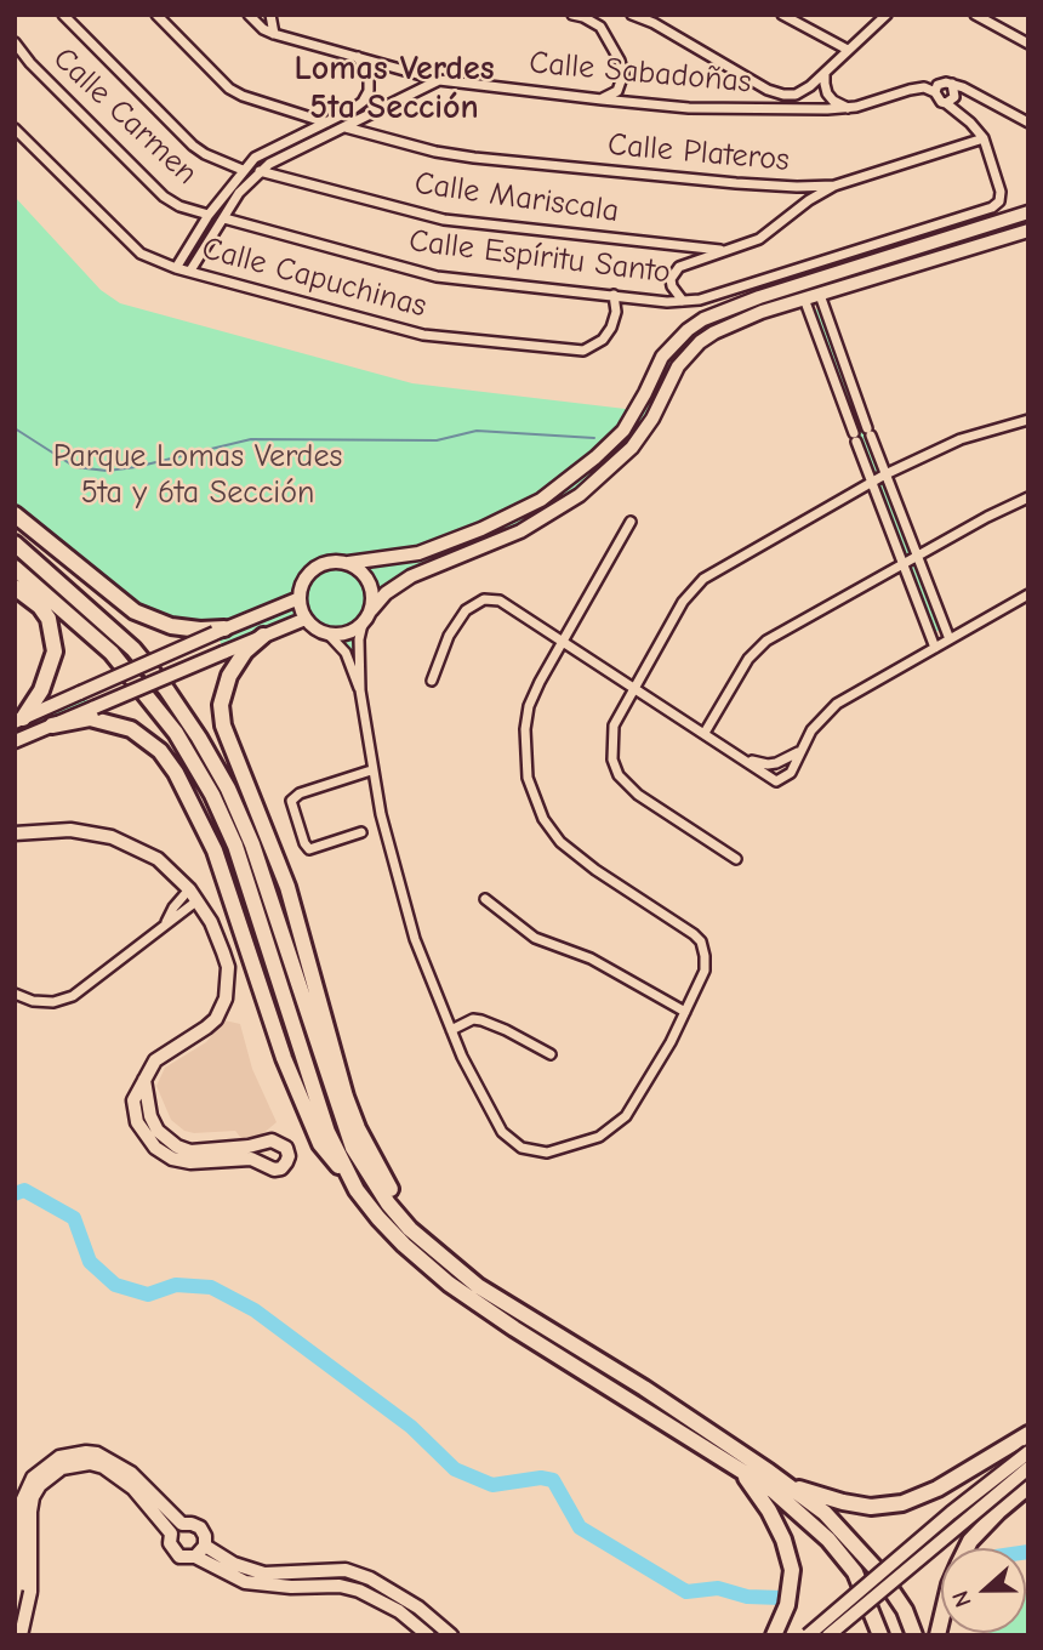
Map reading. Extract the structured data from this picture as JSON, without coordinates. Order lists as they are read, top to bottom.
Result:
{
  "streets": {
    "street": [
      "Calle Sabadoñas",
      "Calle Carmen",
      "Calle Plateros",
      "Calle Mariscala",
      "Calle Espíritu Santo",
      "Calle Capuchinas"
    ]
  },
  "crossings": [
    ["Calle Plateros", "Calle Mariscala"],
    ["Calle Plateros", "Calle Espíritu Santo"],
    ["Calle Espíritu Santo", "Calle Capuchinas"]
  ],
  "districts": ["Lomas Verdes 5ta Sección"],
  "parks": ["Parque Lomas Verdes 5ta y 6ta Sección"],
  "north": "left"
}
